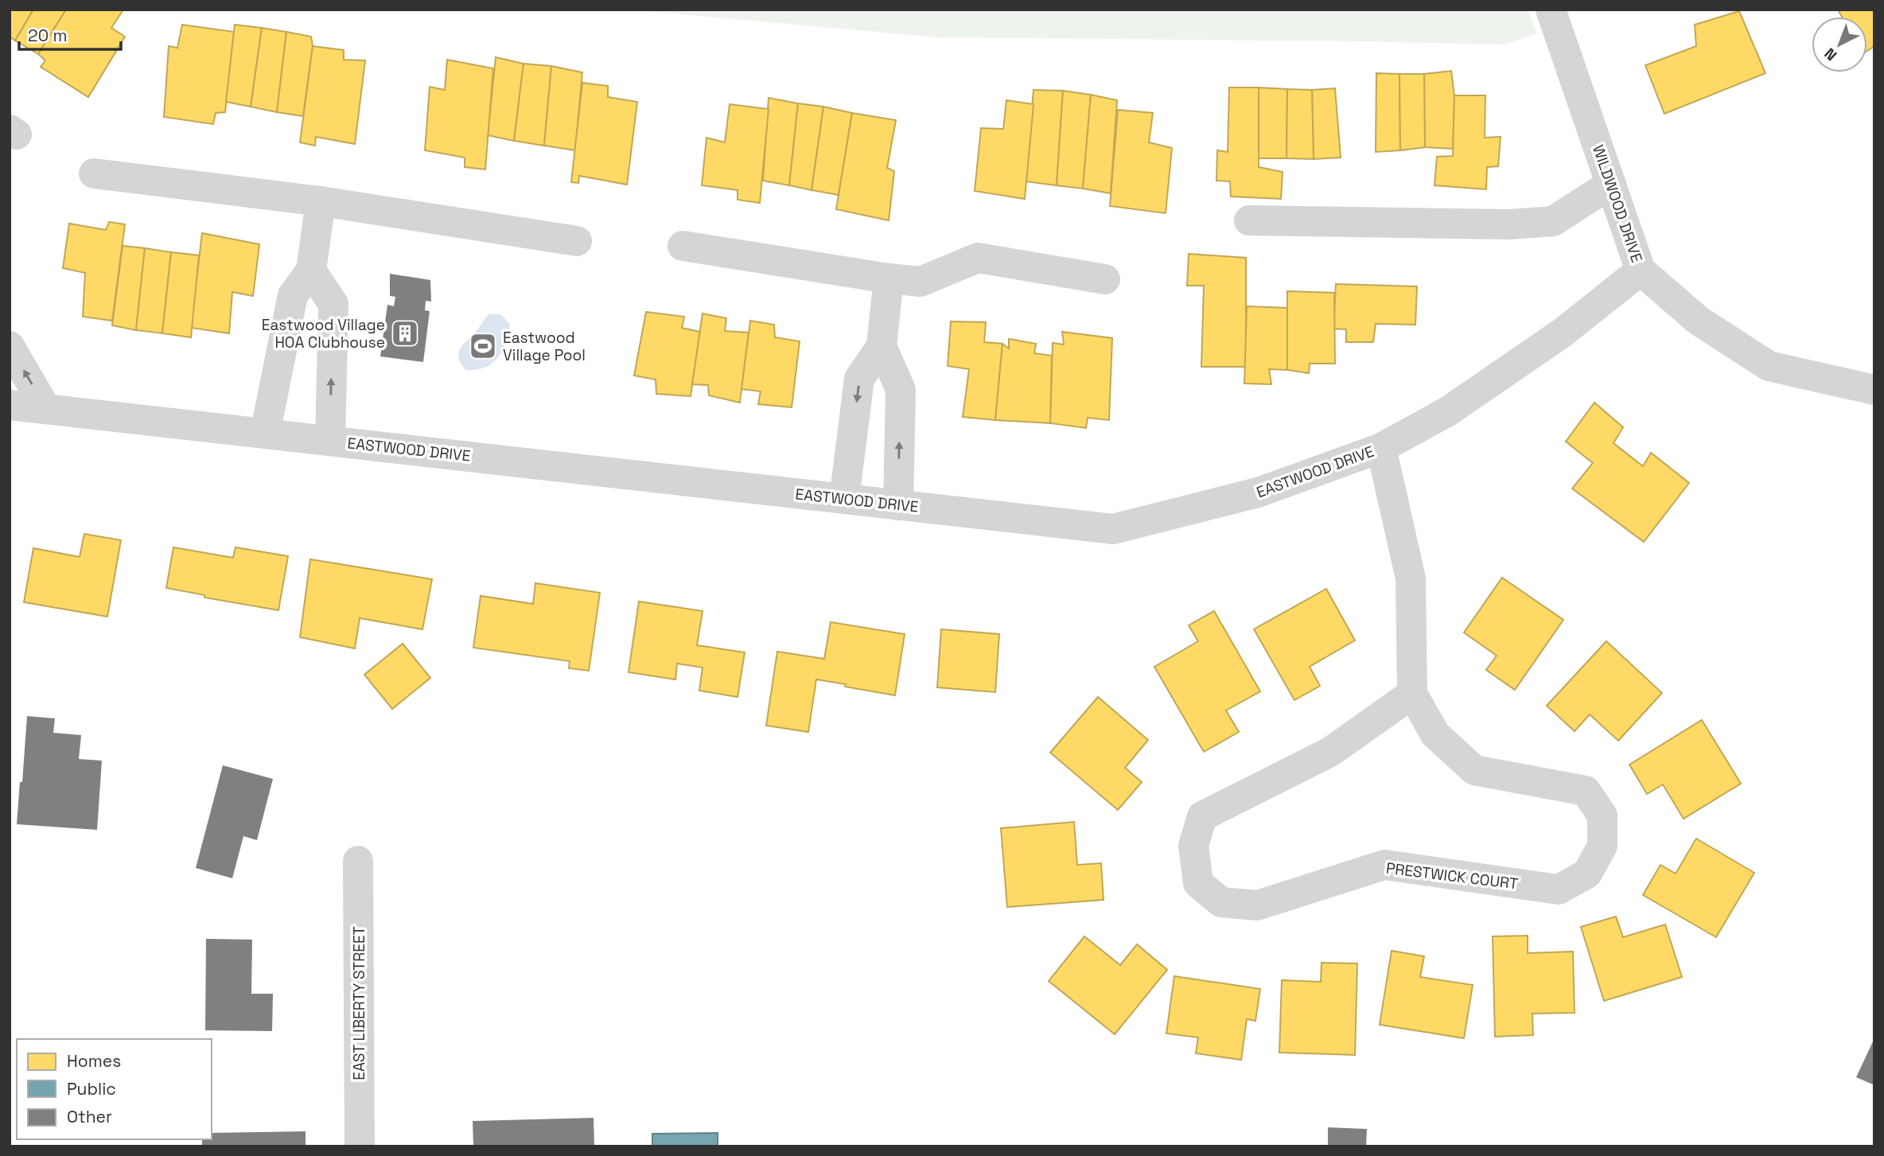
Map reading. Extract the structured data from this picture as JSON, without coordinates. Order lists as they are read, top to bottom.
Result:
{
  "streets": {
    "street": [
      "WILDWOOD DRIVE",
      "EASTWOOD DRIVE",
      "PRESTWICK COURT",
      "EAST LIBERTY STREET"
    ]
  },
  "crossings": [
    ["WILDWOOD DRIVE", "EASTWOOD DRIVE"]
  ],
  "places": {
    "building": ["Eastwood Village HOA Clubhouse"],
    "sports": ["Eastwood Village Pool"]
  },
  "legend": ["Homes", "Public", "Other"],
  "scale_bar": "20 m",
  "north": "bottom left"
}
